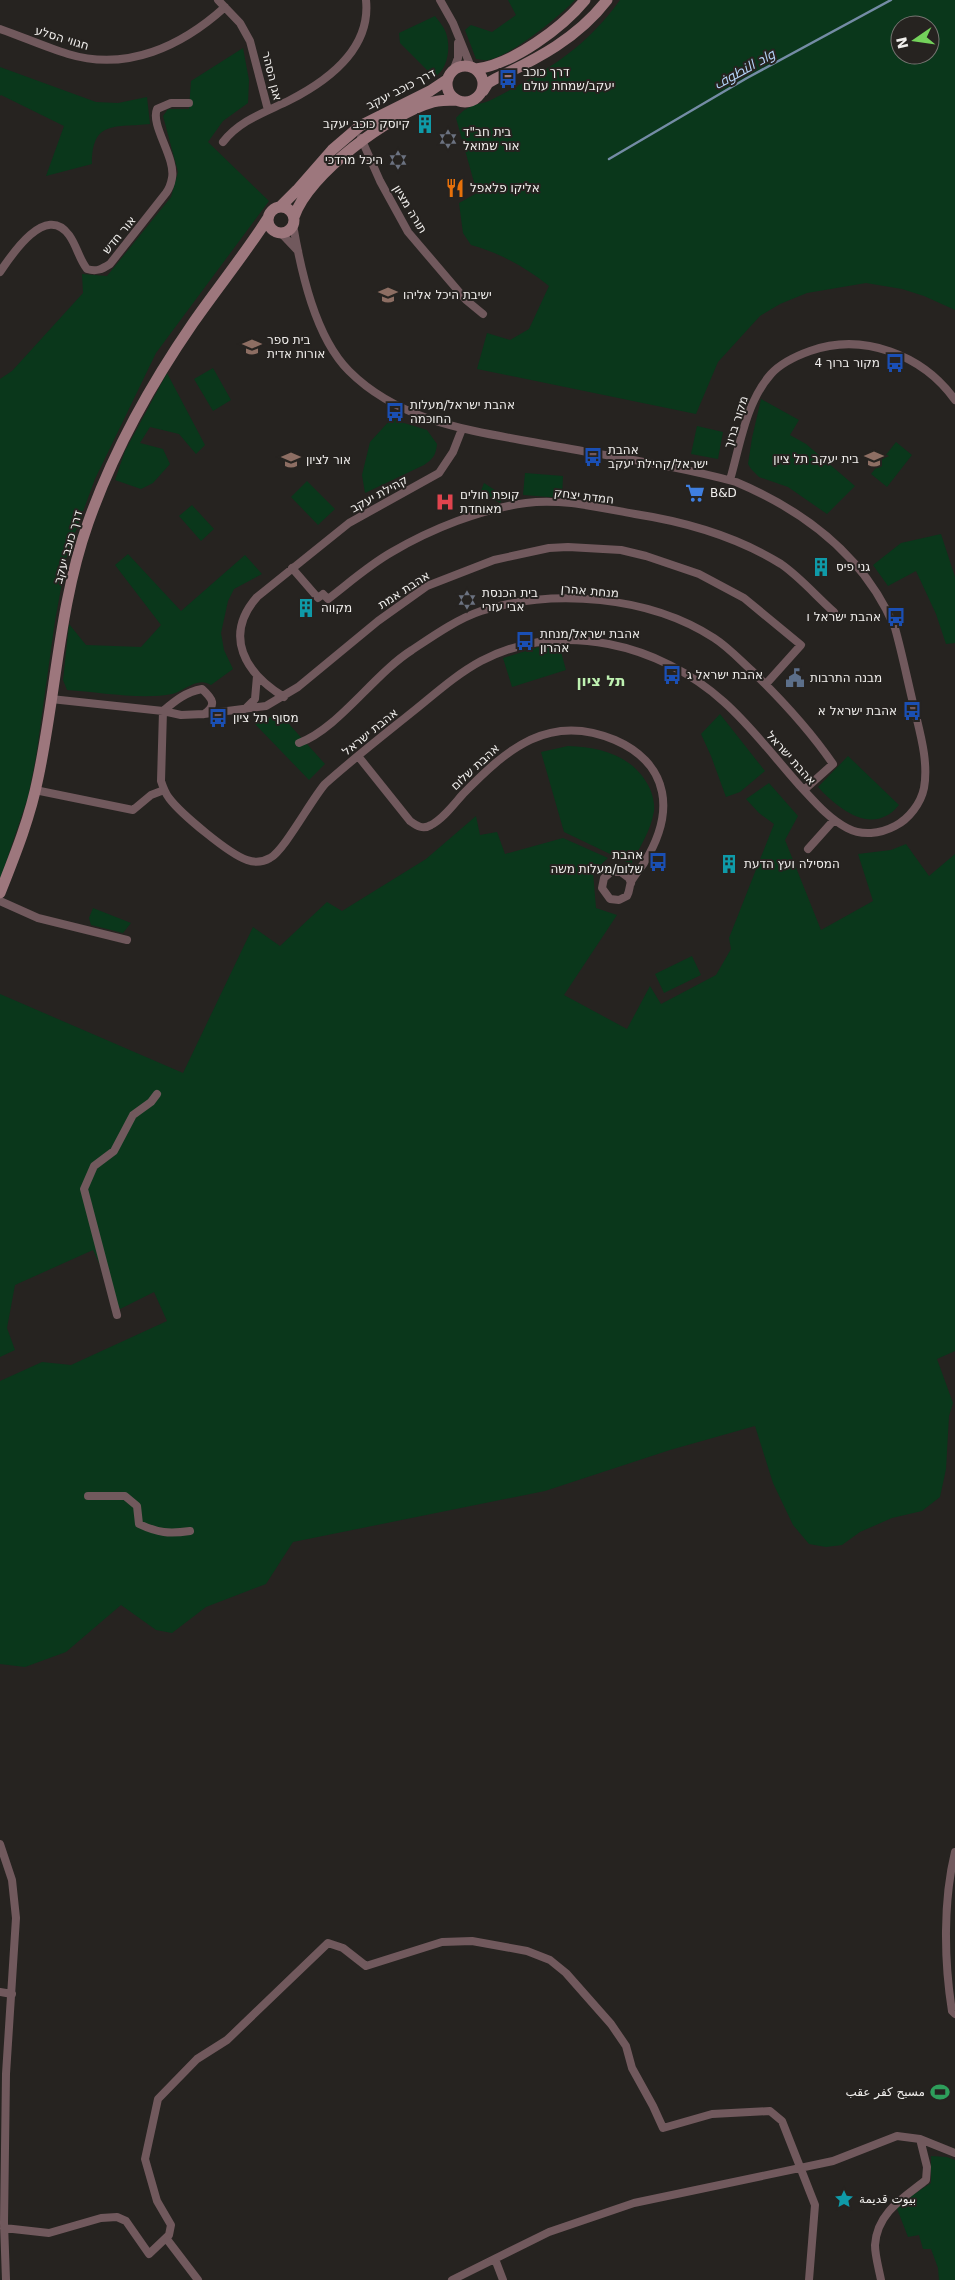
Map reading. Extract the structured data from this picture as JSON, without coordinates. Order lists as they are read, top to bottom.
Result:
{
  "streets": {
    "street": [
      "חגווי הסלע",
      "אגן הסהר",
      "דרך כוכב יעקב",
      "תורה מציון",
      "אור חדש",
      "מקור ברוך",
      "קהילת יעקב",
      "חמדת יצחק",
      "אהבת אמת",
      "מנחת אהרן",
      "אהבת ישראל",
      "אהבת שלום"
    ]
  },
  "crossings": [
    ["חגווי הסלע", "אגן הסהר"],
    ["דרך כוכב יעקב", "תורה מציון"],
    ["דרך כוכב יעקב", "אהבת אמת"],
    ["דרך כוכב יעקב", "אהבת ישראל"],
    ["מקור ברוך", "אהבת ישראל"],
    ["קהילת יעקב", "חמדת יצחק"],
    ["קהילת יעקב", "אהבת אמת"],
    ["קהילת יעקב", "אהבת ישראל"],
    ["אהבת אמת", "מנחת אהרן"],
    ["מנחת אהרן", "אהבת ישראל"],
    ["אהבת ישראל", "אהבת שלום"]
  ],
  "districts": ["תל ציון"],
  "water": ["واد النطوف"],
  "places": {
    "bus stop": [
      "דרך כוכב יעקב/שמחת עולם",
      "מקור ברוך 4",
      "אהבת ישראל/מעלות החוכמה",
      "אהבת ישראל/קהילת יעקב",
      "אהבת ישראל ו",
      "אהבת ישראל/מנחת אהרון",
      "אהבת ישראל ג",
      "אהבת ישראל א",
      "מסוף תל ציון",
      "אהבת שלום/מעלות משה"
    ],
    "building": [
      "קיוסק כוכב יעקב",
      "גני פיס",
      "מקווה",
      "המסילה ועץ הדעת"
    ],
    "synagogue": ["בית חב\"ד אור שמואל", "היכל מרדכי", "בית הכנסת אבי עזרי"],
    "restaurant": ["אליקו פלאפל"],
    "school or university": [
      "ישיבת היכל אליהו",
      "בית ספר אורות אדית",
      "בית יעקב תל ציון",
      "אור לציון"
    ],
    "supermarket": ["B&D"],
    "hospital": ["קופת חולים מאוחדת"],
    "public building": ["מבנה התרבות"],
    "sports": ["مسبح كفر عقب"],
    "place": ["بيوت قديمة"]
  },
  "north": "left"
}
